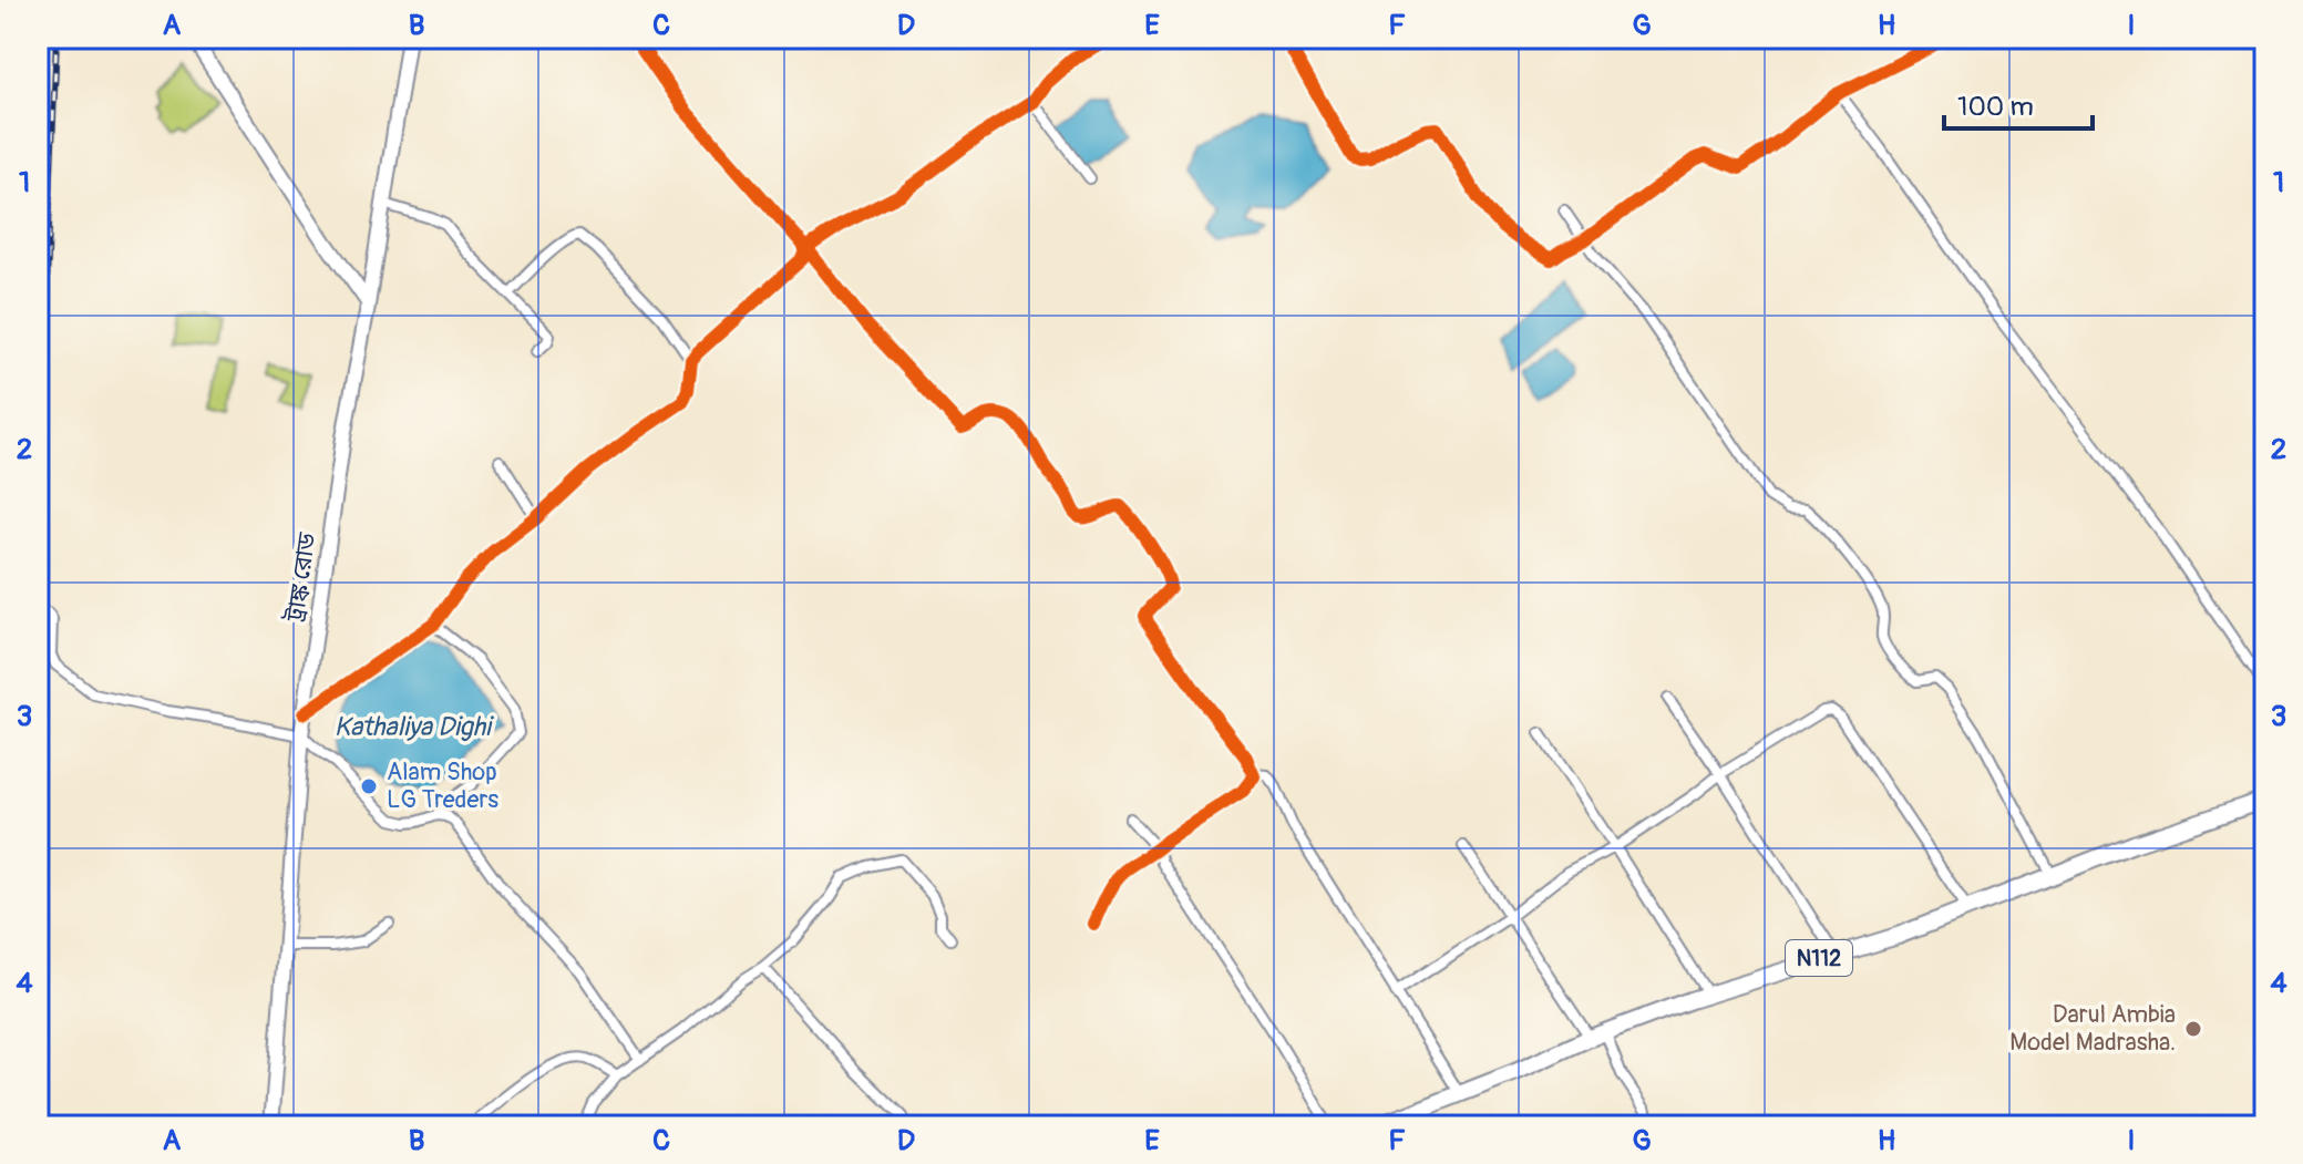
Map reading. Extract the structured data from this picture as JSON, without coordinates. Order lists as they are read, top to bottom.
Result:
{
  "streets": {
    "highway": ["N112"],
    "main road": ["ট্রাঙ্ক রোড"]
  },
  "water": ["Kathaliya Dighi"],
  "places": ["Alam Shop LG Treders", "Darul Ambia Model Madrasha."],
  "scale_bar": "100 m",
  "grid": {
    "columns": [
      "A",
      "B",
      "C",
      "D",
      "E",
      "F",
      "G",
      "H",
      "I"
    ],
    "rows": [
      "1",
      "2",
      "3",
      "4"
    ]
  }
}
